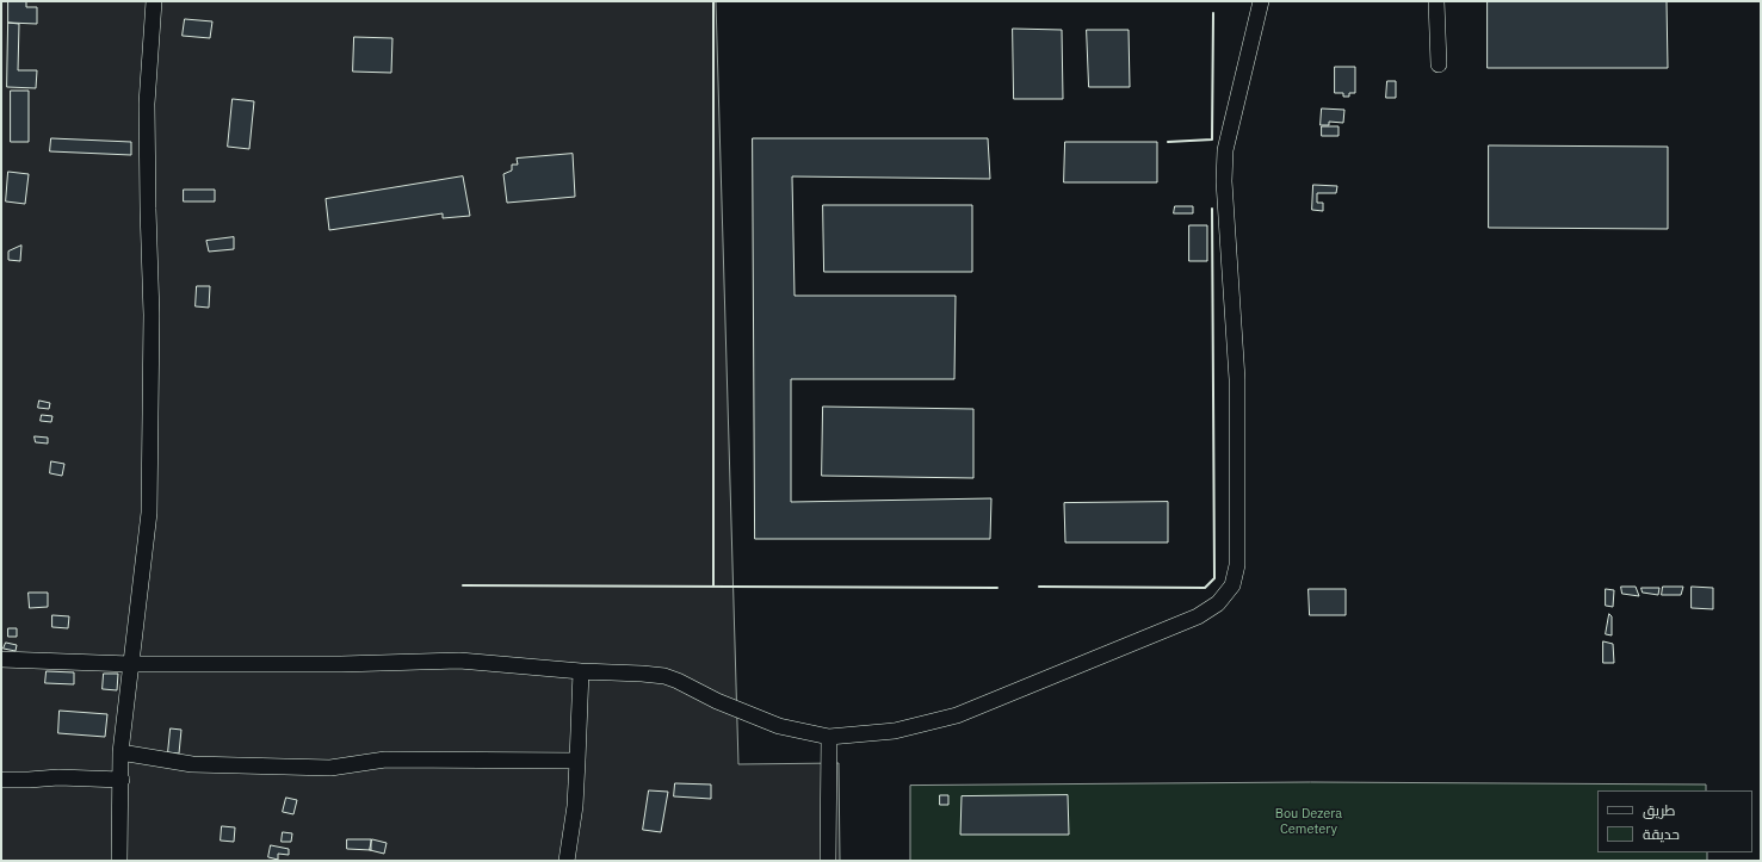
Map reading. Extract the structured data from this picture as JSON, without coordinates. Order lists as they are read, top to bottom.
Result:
{
  "parks": ["Bou Dezera Cemetery"],
  "legend": ["طريق", "حديقة"]
}
